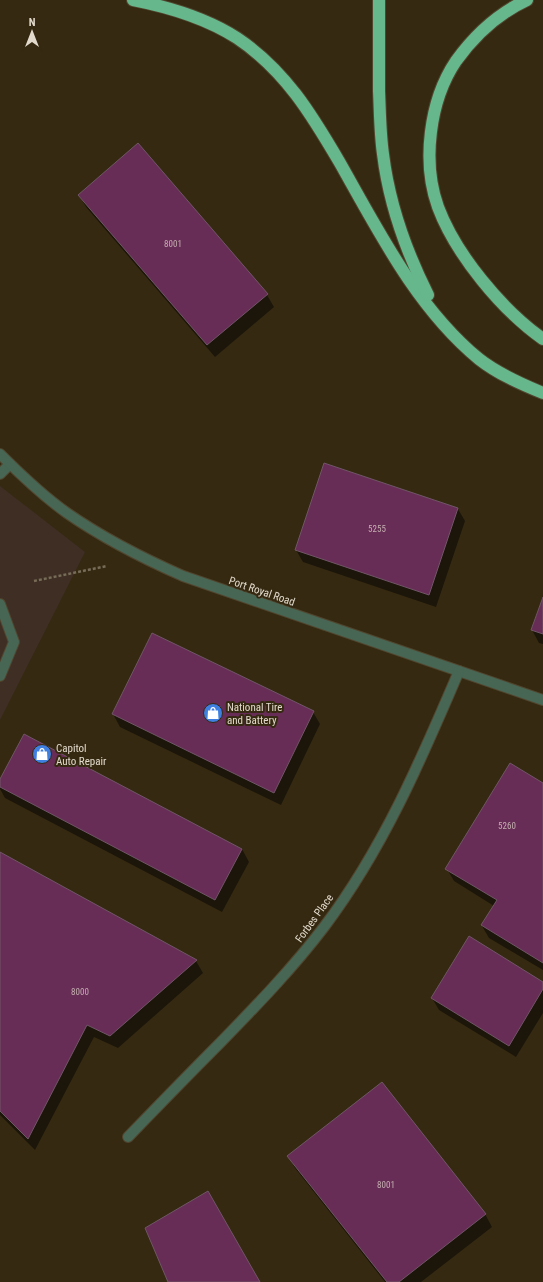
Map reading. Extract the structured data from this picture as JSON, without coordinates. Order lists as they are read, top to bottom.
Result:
{
  "streets": {
    "street": ["Port Royal Road", "Forbes Place"]
  },
  "crossings": [
    ["Port Royal Road", "Forbes Place"]
  ],
  "places": {
    "shop": ["National Tire and Battery", "Capitol Auto Repair"]
  },
  "house_numbers": [
    "8001",
    "5255",
    "5260",
    "8000",
    "8001"
  ],
  "north": "top"
}
